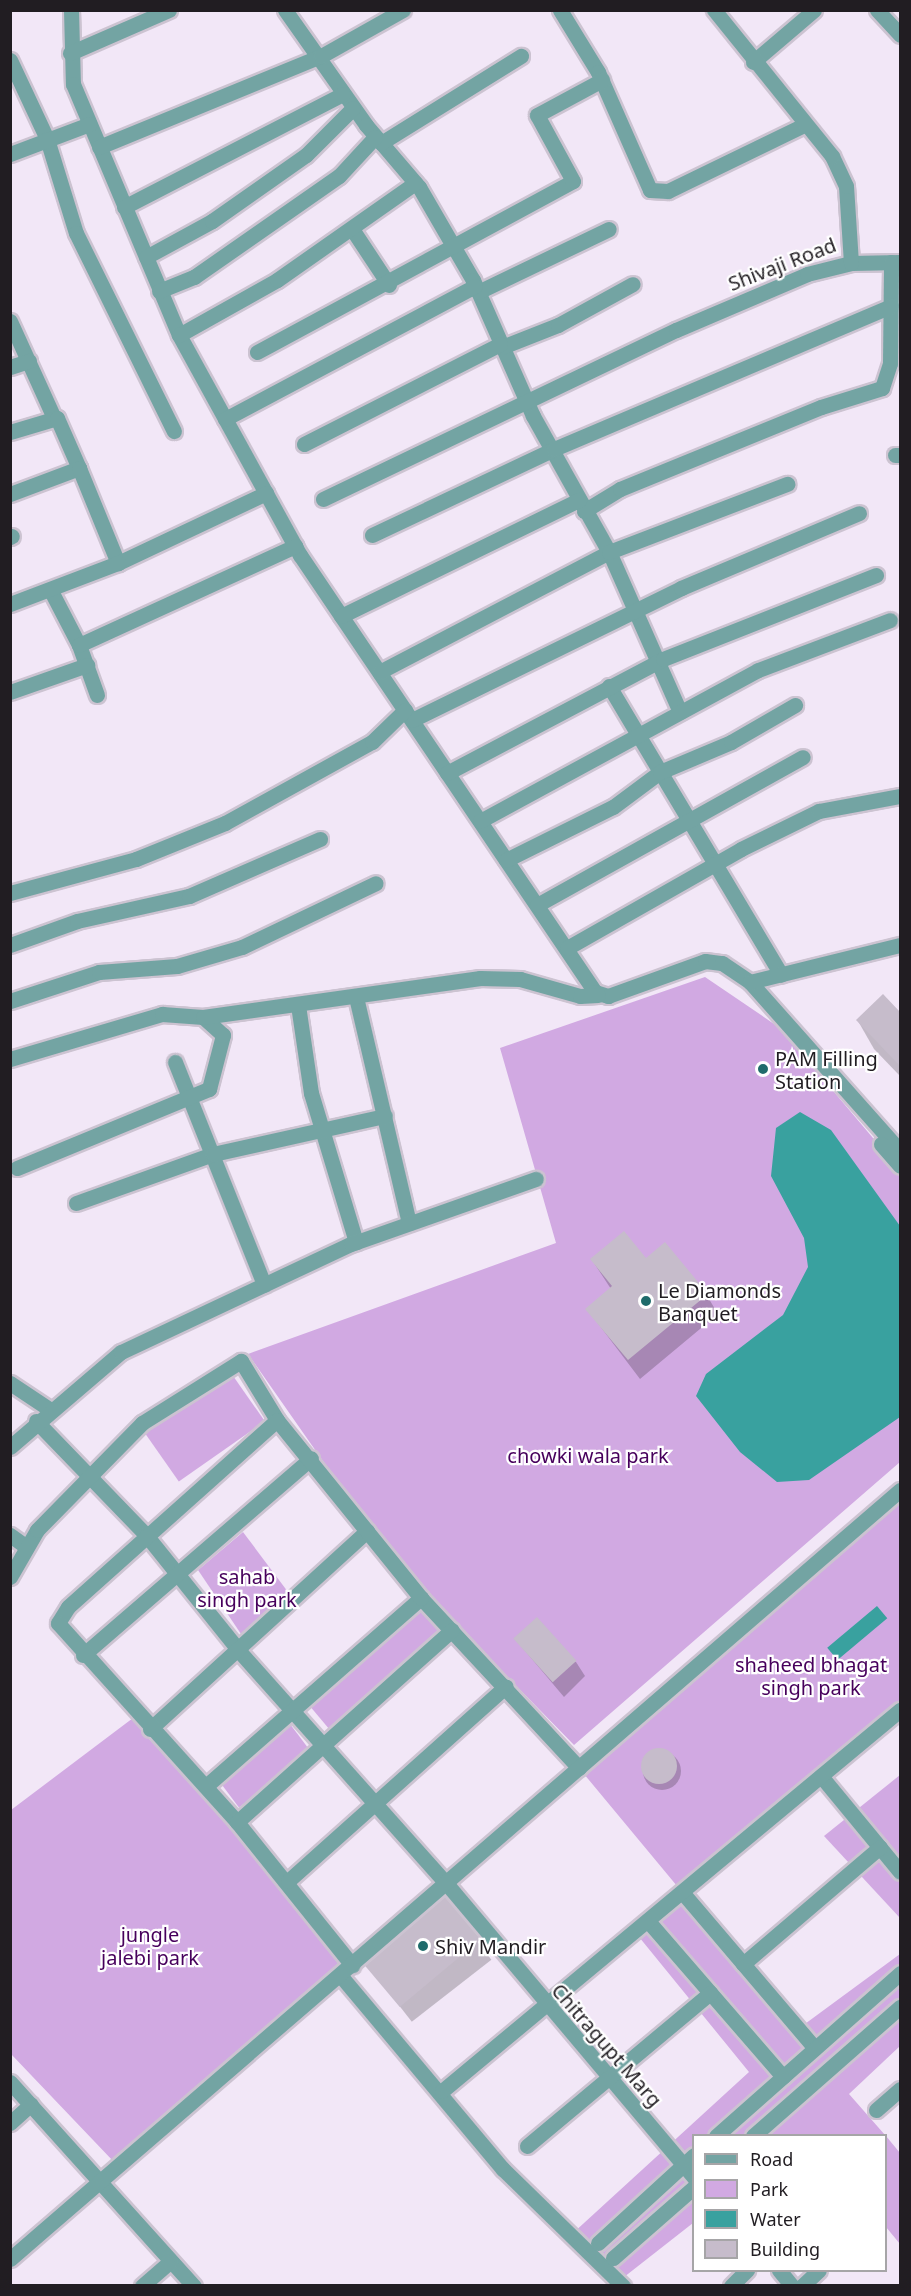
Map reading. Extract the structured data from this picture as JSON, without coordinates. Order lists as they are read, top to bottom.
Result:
{
  "streets": {
    "street": ["Shivaji Road", "Chitragupt Marg"]
  },
  "parks": [
    "chowki wala park",
    "sahab singh park",
    "shaheed bhagat singh park",
    "jungle jalebi park"
  ],
  "places": ["PAM Filling Station", "Le Diamonds Banquet", "Shiv Mandir"],
  "legend": [
    "Road",
    "Park",
    "Water",
    "Building"
  ]
}
